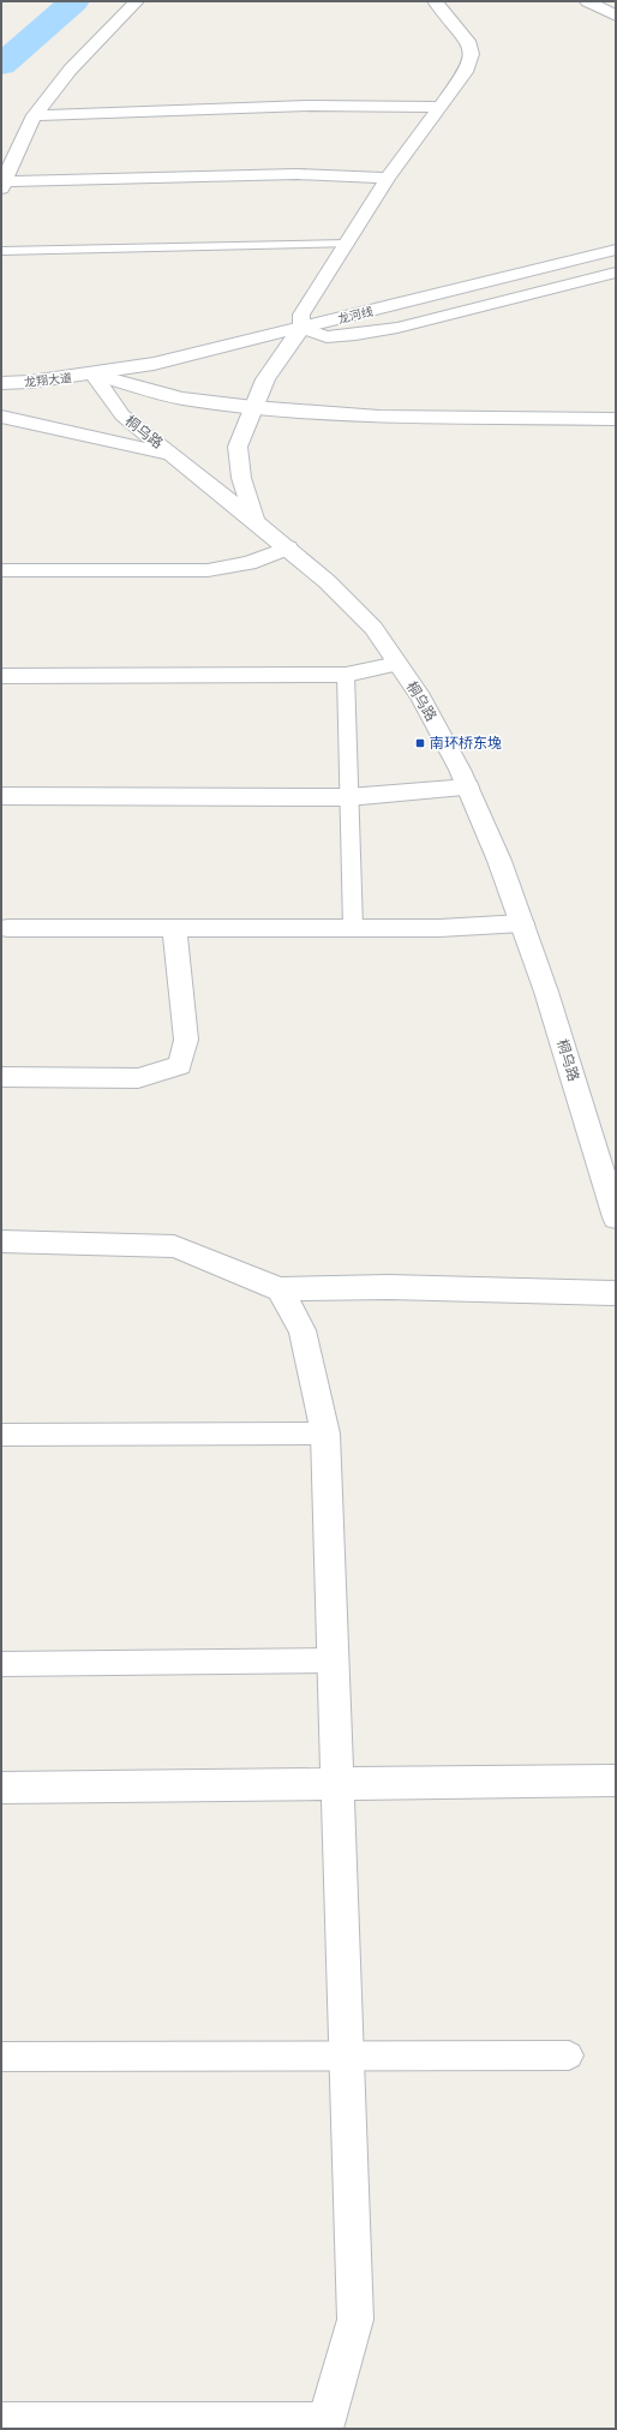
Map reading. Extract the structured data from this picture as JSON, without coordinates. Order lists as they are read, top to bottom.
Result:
{
  "streets": {
    "street": ["龙河线", "龙翔大道", "桐乌路"]
  },
  "crossings": [
    ["龙河线", "龙翔大道"],
    ["龙河线", "桐乌路"],
    ["龙翔大道", "桐乌路"]
  ],
  "places": {
    "transit": ["南环桥东堍"]
  }
}
